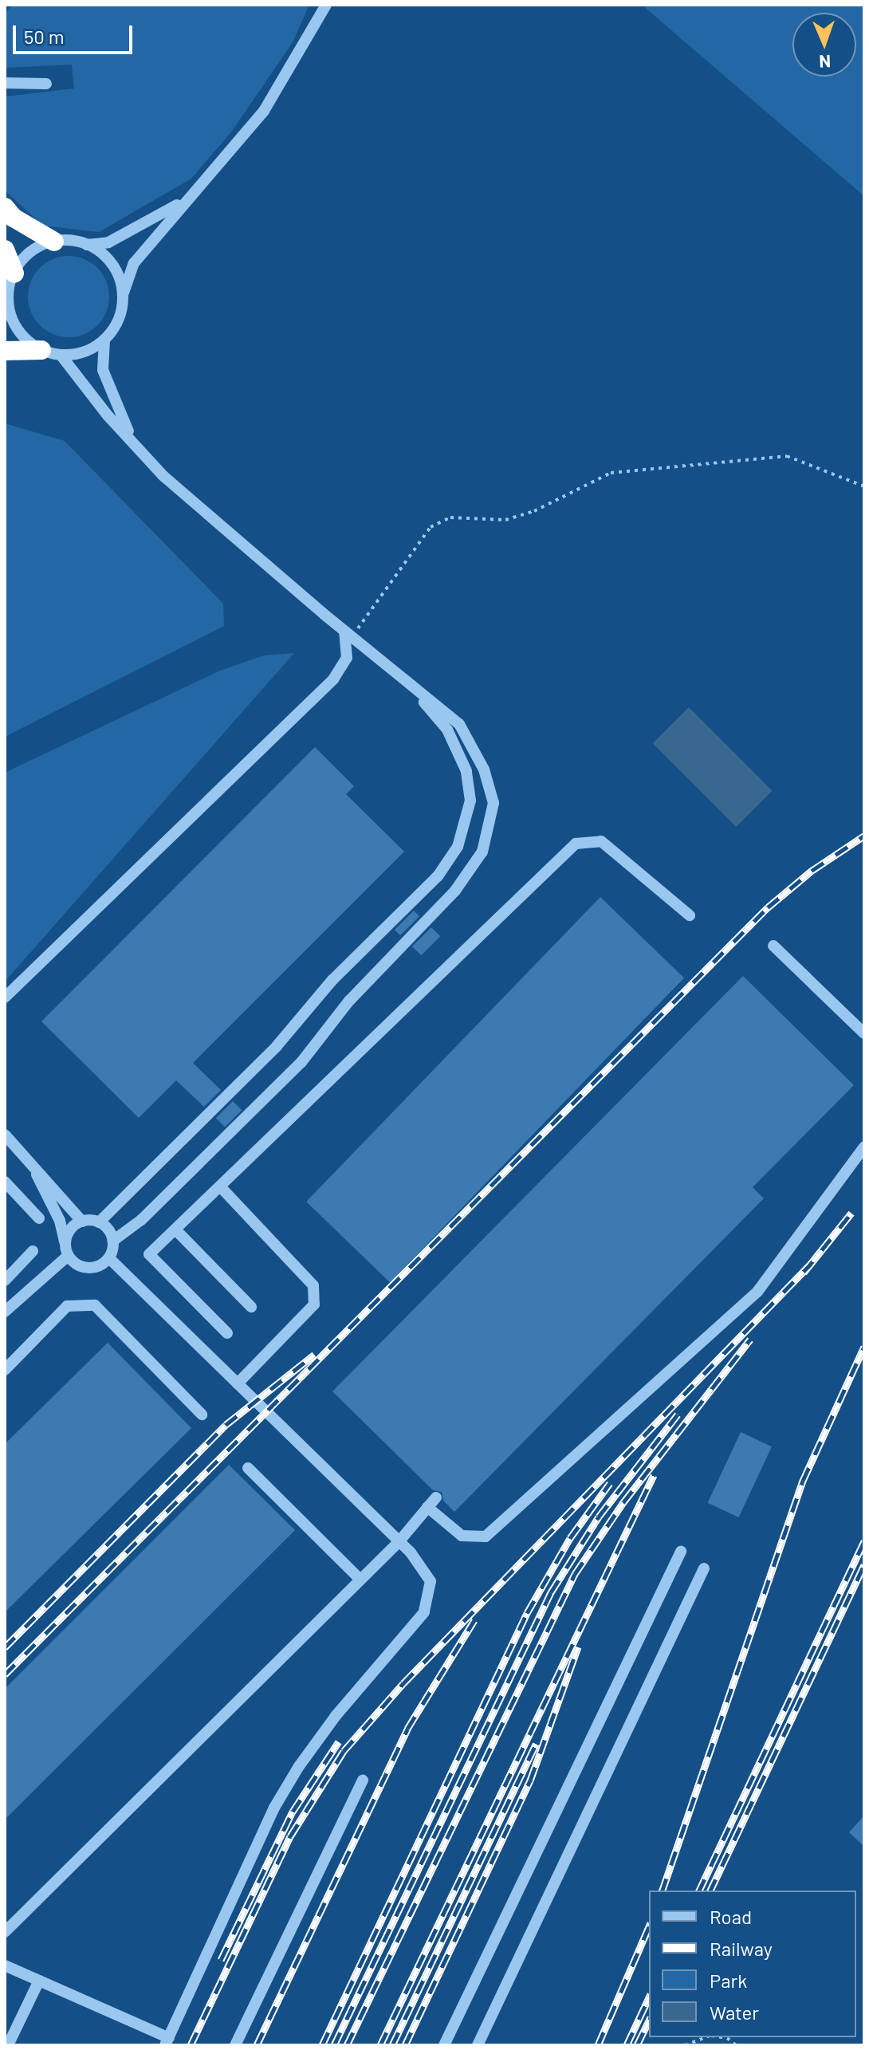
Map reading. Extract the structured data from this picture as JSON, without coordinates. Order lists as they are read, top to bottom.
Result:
{
  "legend": [
    "Road",
    "Railway",
    "Park",
    "Water"
  ],
  "scale_bar": "50 m",
  "north": "bottom"
}
